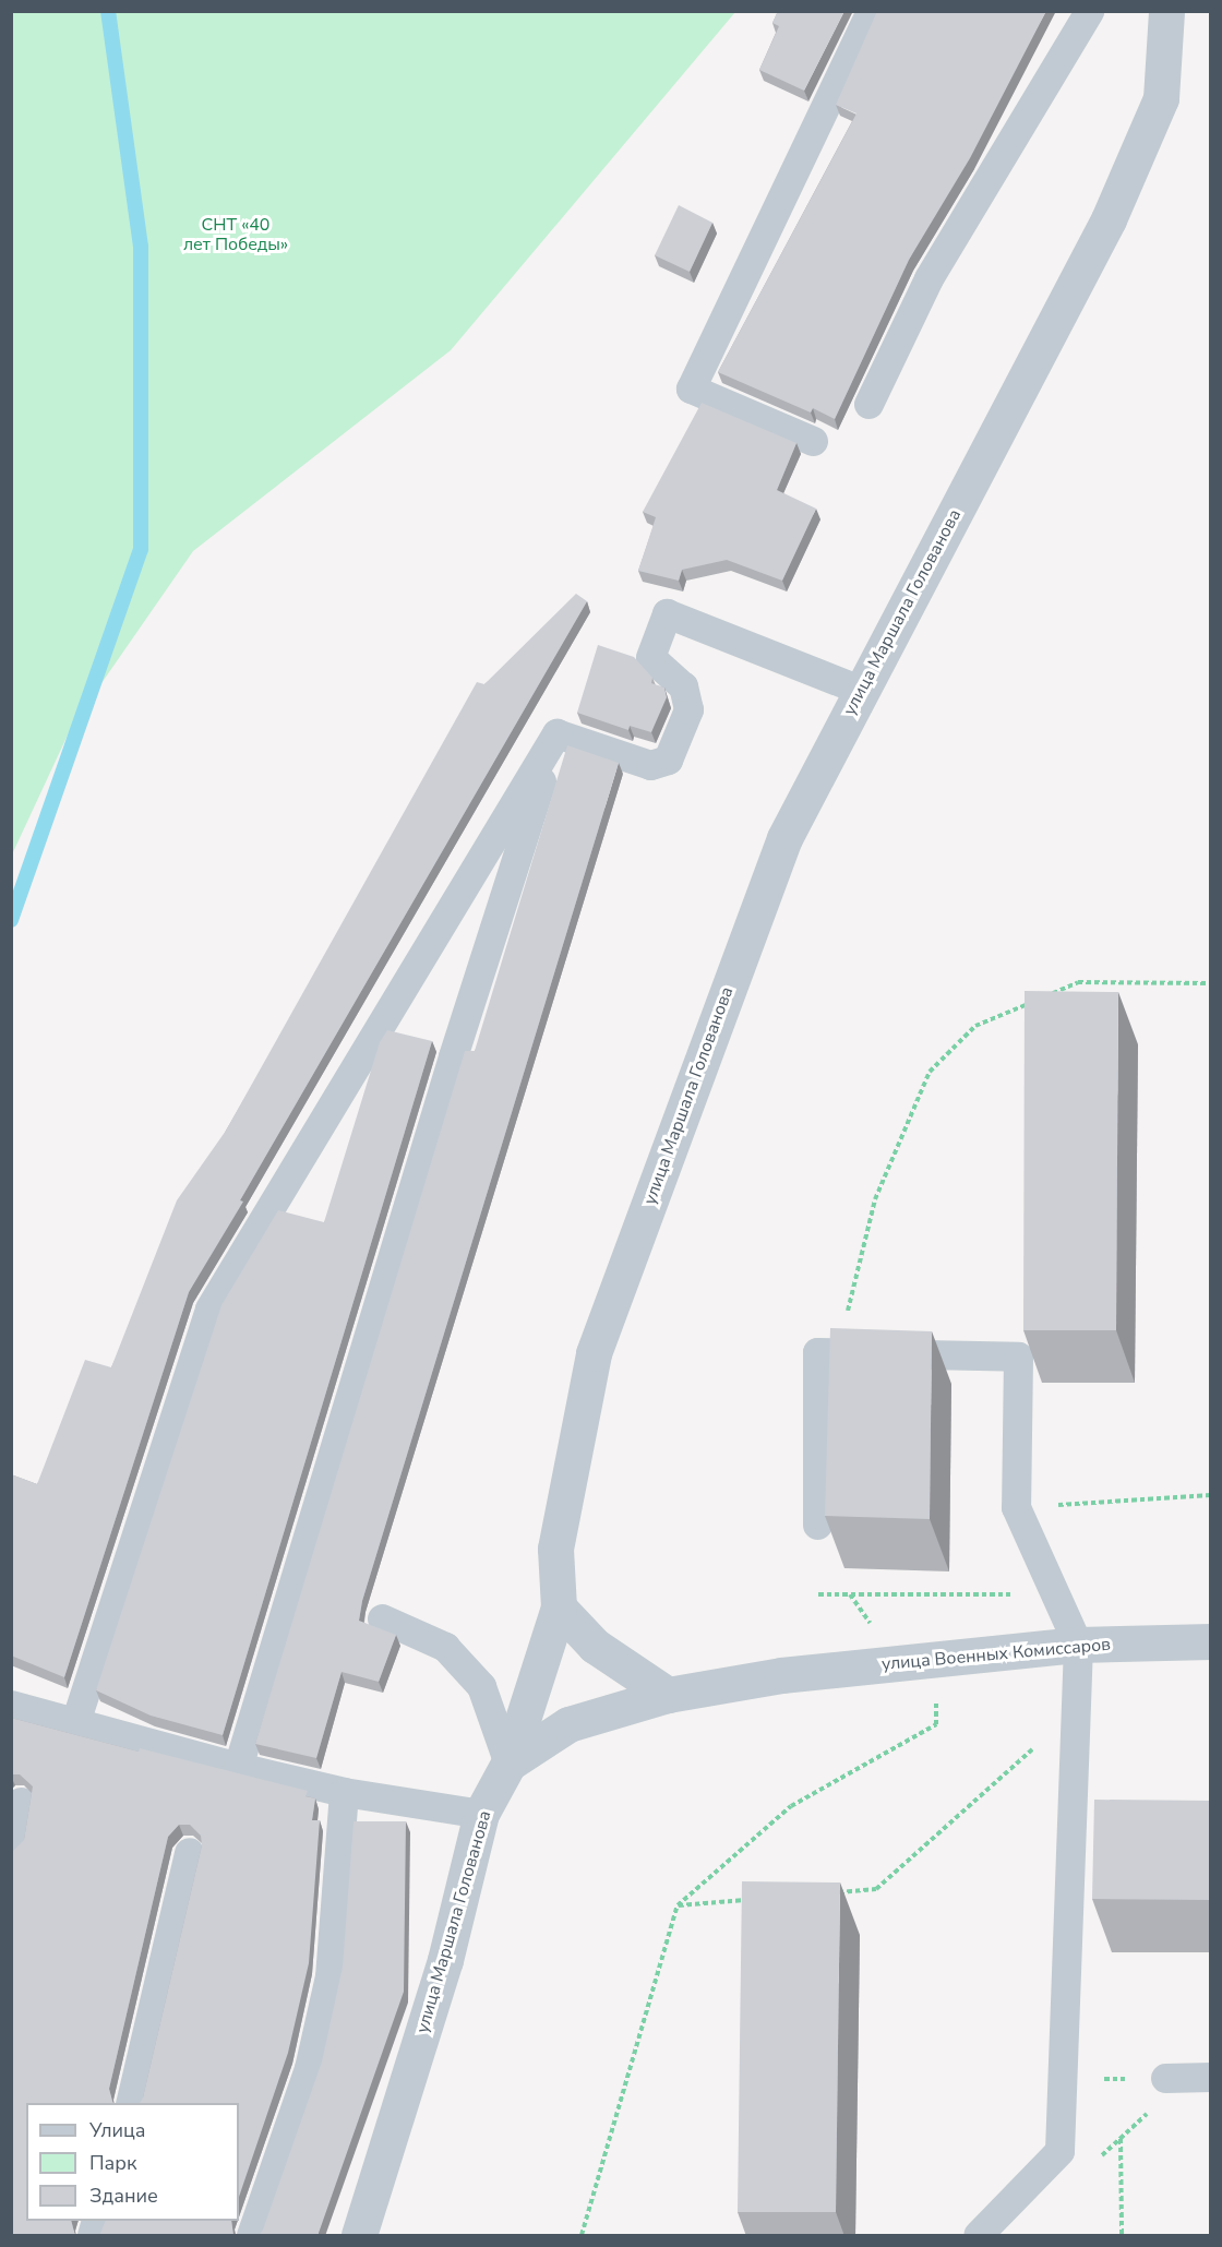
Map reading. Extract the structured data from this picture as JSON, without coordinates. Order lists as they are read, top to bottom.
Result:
{
  "streets": {
    "street": ["улица Маршала Голованова", "улица Военных Комиссаров"]
  },
  "crossings": [
    ["улица Маршала Голованова", "улица Военных Комиссаров"]
  ],
  "parks": ["СНТ «40 лет Победы»"],
  "legend": ["Улица", "Парк", "Здание"]
}
